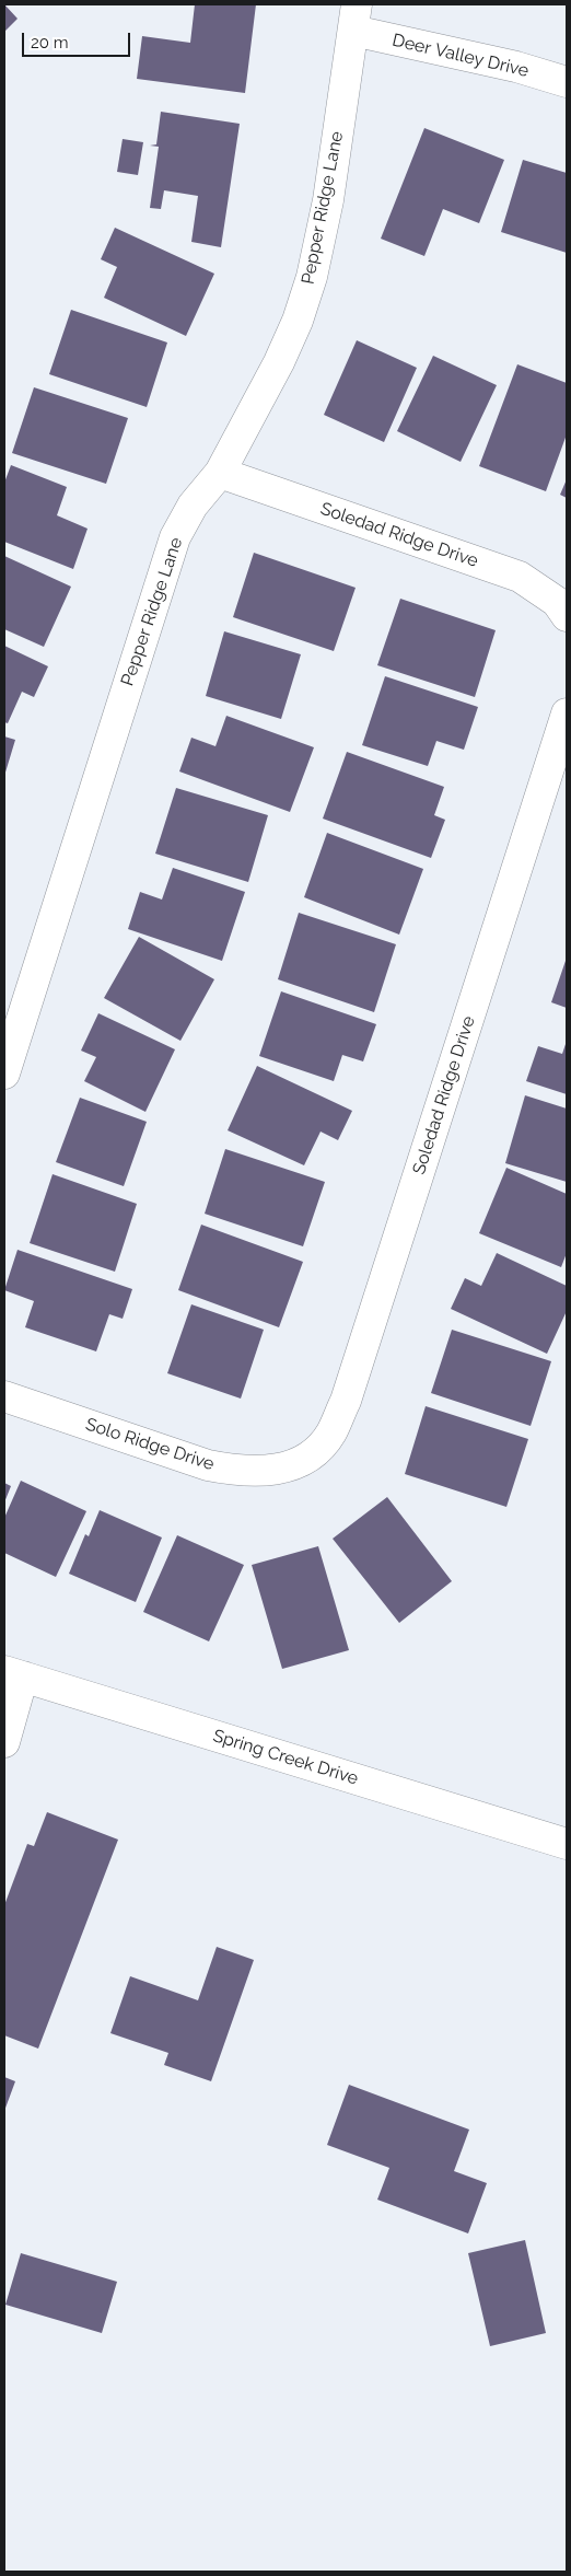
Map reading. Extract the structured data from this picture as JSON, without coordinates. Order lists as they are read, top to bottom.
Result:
{
  "streets": {
    "street": [
      "Deer Valley Drive",
      "Pepper Ridge Lane",
      "Soledad Ridge Drive",
      "Solo Ridge Drive",
      "Spring Creek Drive"
    ]
  },
  "crossings": [
    ["Deer Valley Drive", "Pepper Ridge Lane"],
    ["Pepper Ridge Lane", "Soledad Ridge Drive"],
    ["Soledad Ridge Drive", "Solo Ridge Drive"]
  ],
  "scale_bar": "20 m"
}
